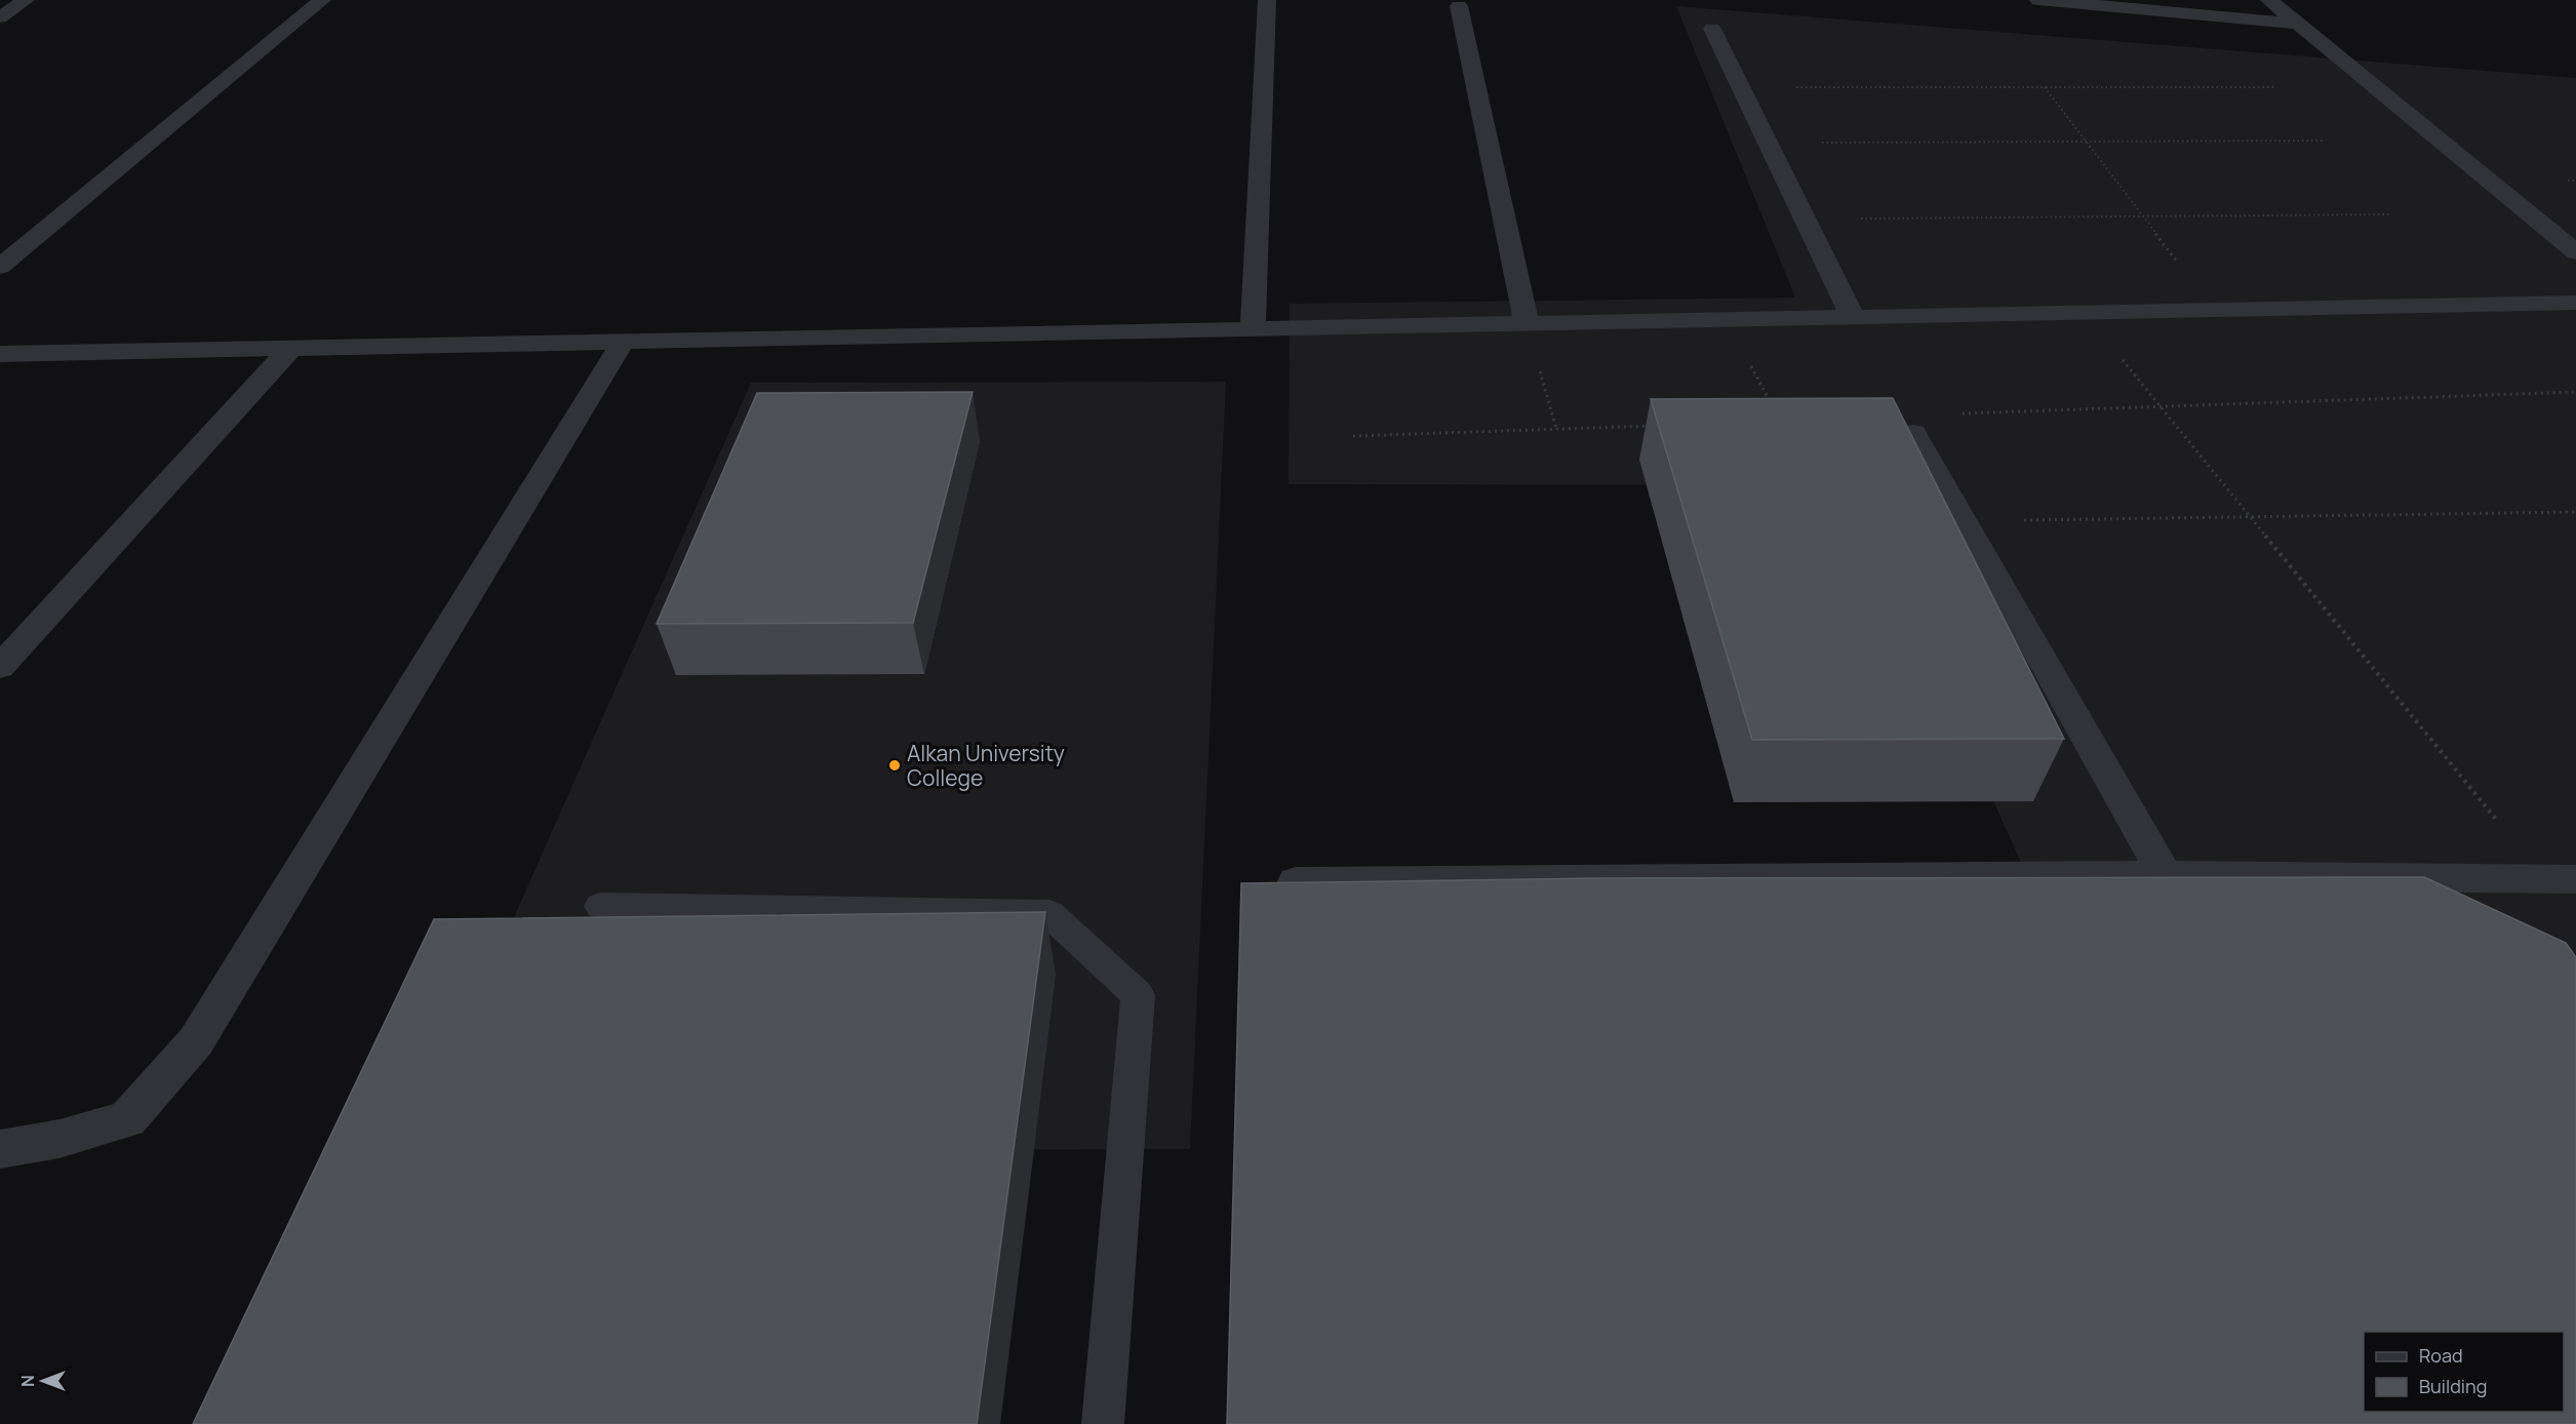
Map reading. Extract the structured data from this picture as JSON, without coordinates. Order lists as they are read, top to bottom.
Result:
{
  "places": ["Alkan University College"],
  "legend": ["Road", "Building"],
  "north": "left"
}
